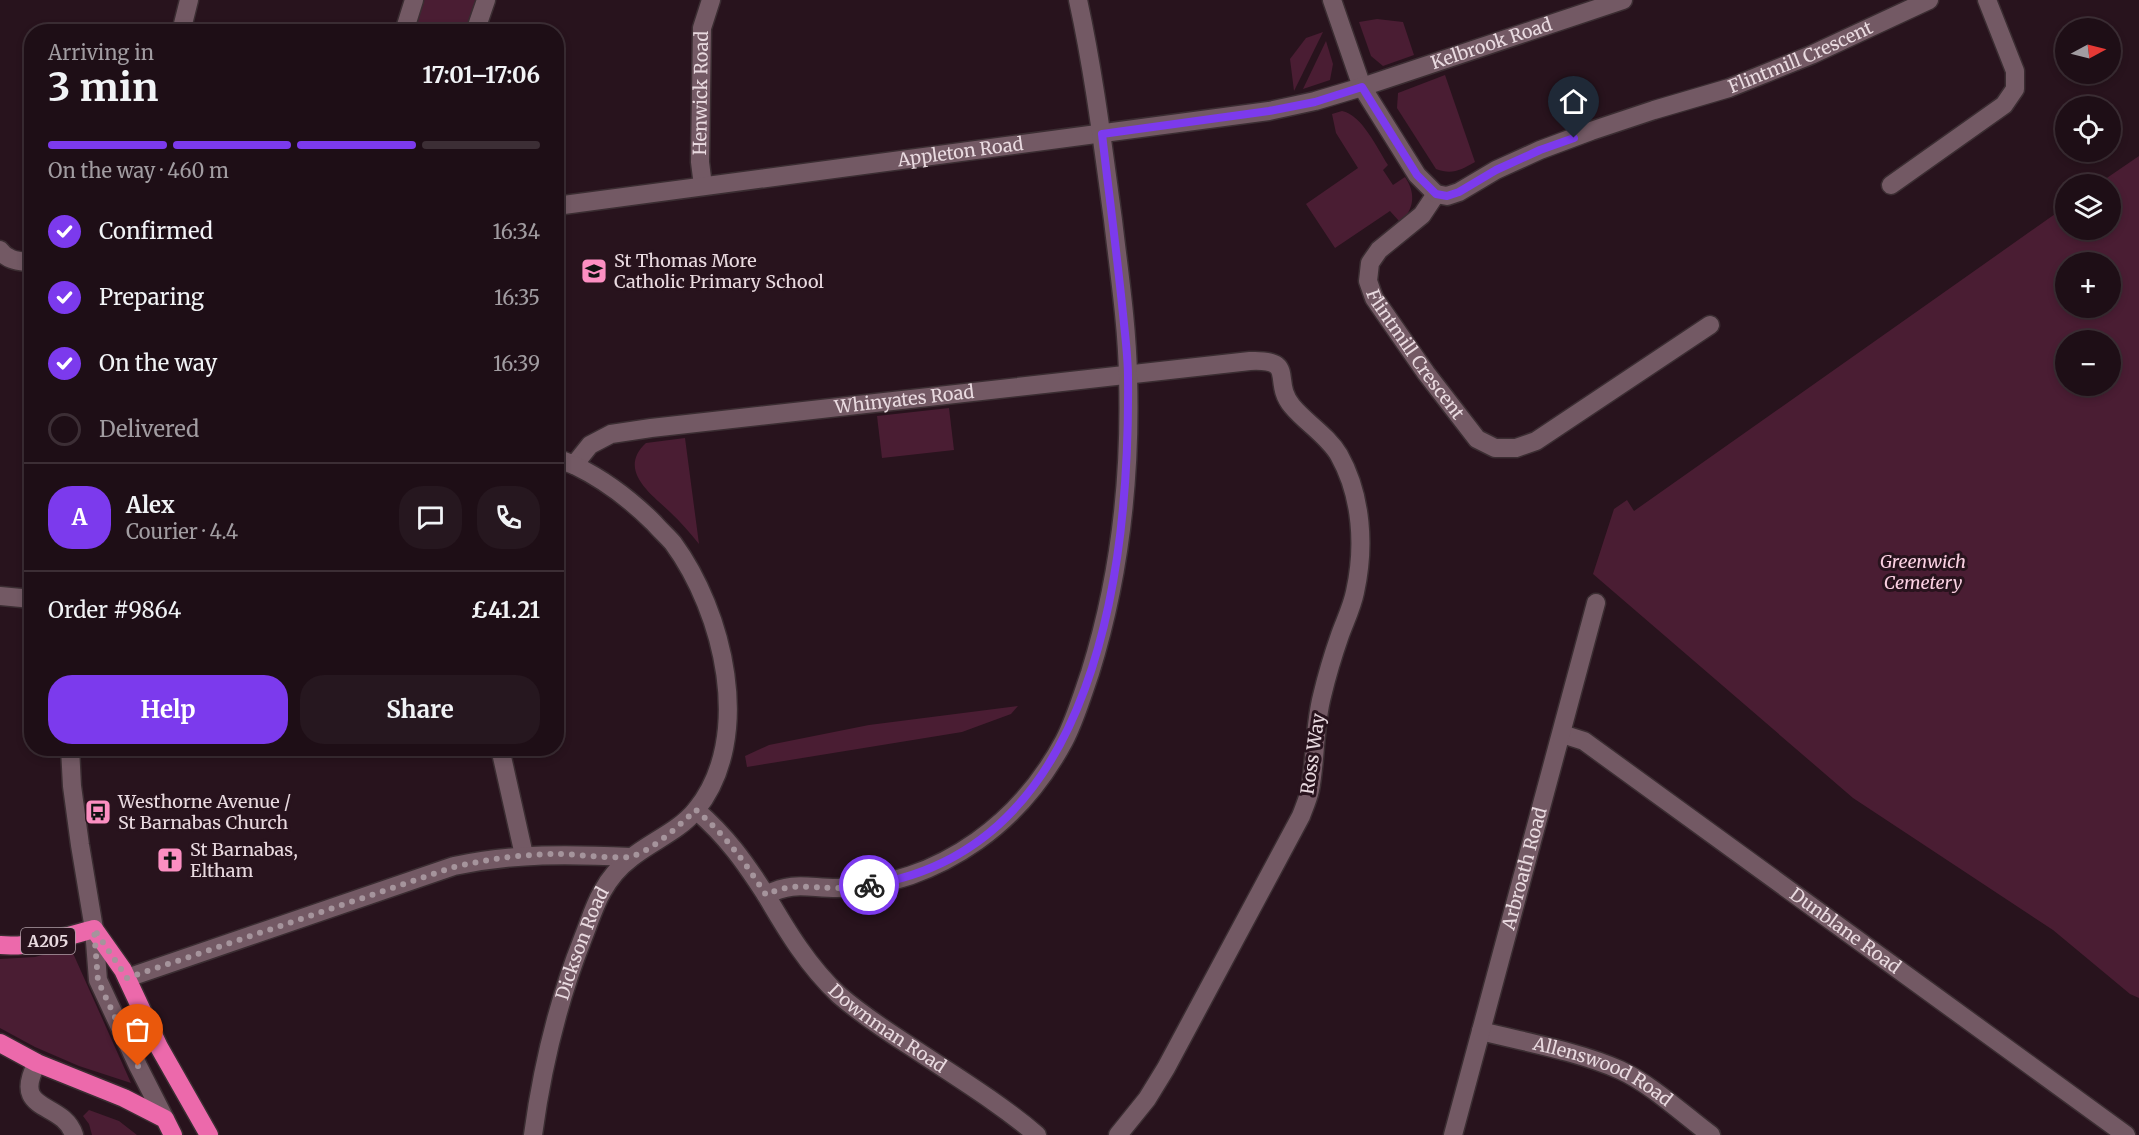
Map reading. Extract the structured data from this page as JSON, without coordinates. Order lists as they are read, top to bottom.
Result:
{
  "streets": {
    "highway": ["A205"],
    "street": [
      "Kelbrook Road",
      "Flintmill Crescent",
      "Henwick Road",
      "Appleton Road",
      "Whinyates Road",
      "Ross Way",
      "Arbroath Road",
      "Dunblane Road",
      "Dickson Road",
      "Downman Road",
      "Allenswood Road"
    ]
  },
  "crossings": [
    ["Kelbrook Road", "Appleton Road"],
    ["Henwick Road", "Appleton Road"],
    ["Whinyates Road", "Ross Way"],
    ["Whinyates Road", "Dickson Road"],
    ["Arbroath Road", "Dunblane Road"],
    ["Arbroath Road", "Allenswood Road"],
    ["Dickson Road", "Downman Road"]
  ],
  "parks": ["Greenwich Cemetery"],
  "places": {
    "school or university": ["St Thomas More Catholic Primary School"],
    "bus stop": ["Westhorne Avenue / St Barnabas Church"],
    "church": ["St Barnabas, Eltham"]
  },
  "north": "right",
  "page": {
    "map_buttons": ["+", "−"],
    "heading": ["3 min", "Arriving in", "17:01–17:06"],
    "panel": [
      "Alex",
      "Courier · 4.4",
      "Order #9864",
      "£41.21"
    ],
    "bar": "On the way · 460 m",
    "list": [
      ["Confirmed", "16:34"],
      ["Preparing", "16:35"],
      ["On the way", "16:39"],
      "Delivered"
    ],
    "round": "A",
    "buttons": ["Help", "Share"]
  }
}
